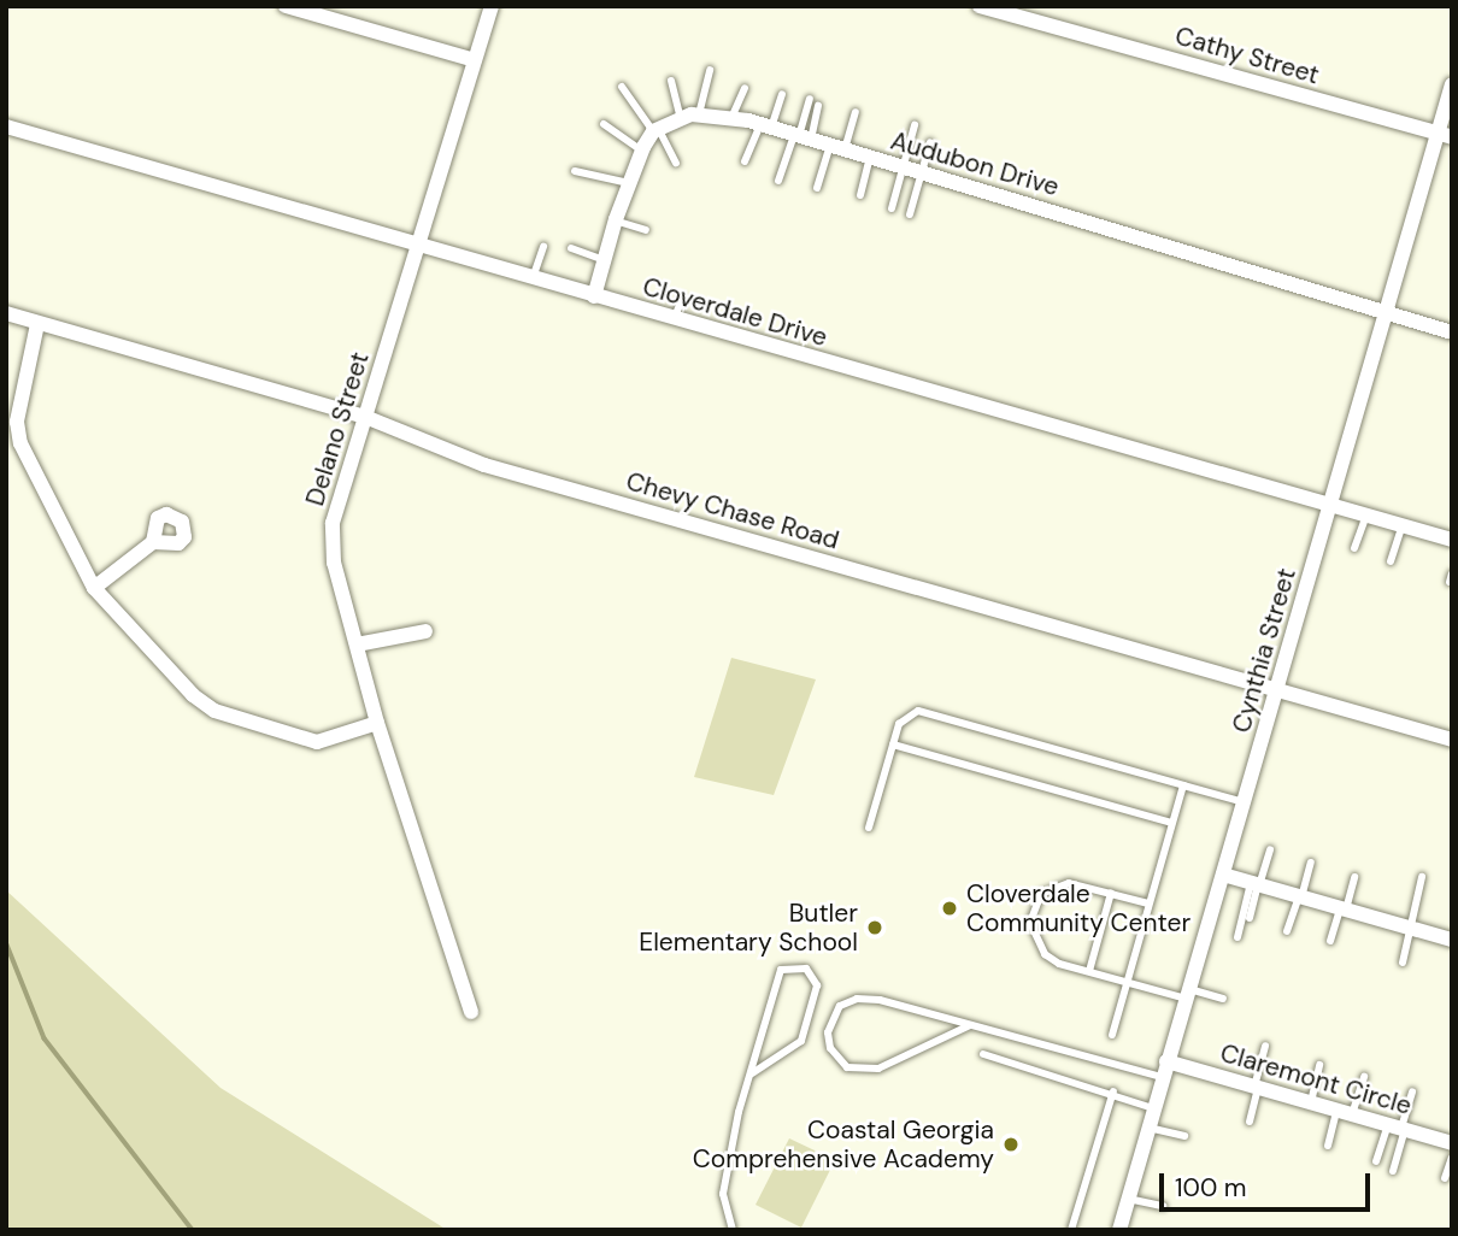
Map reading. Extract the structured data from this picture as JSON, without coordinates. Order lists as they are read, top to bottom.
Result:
{
  "streets": {
    "street": [
      "Cathy Street",
      "Audubon Drive",
      "Cloverdale Drive",
      "Delano Street",
      "Chevy Chase Road",
      "Cynthia Street",
      "Claremont Circle"
    ]
  },
  "crossings": [
    ["Cathy Street", "Cynthia Street"],
    ["Audubon Drive", "Cynthia Street"],
    ["Cloverdale Drive", "Delano Street"],
    ["Cloverdale Drive", "Cynthia Street"],
    ["Delano Street", "Chevy Chase Road"],
    ["Chevy Chase Road", "Cynthia Street"],
    ["Cynthia Street", "Claremont Circle"]
  ],
  "places": ["Cloverdale Community Center", "Butler Elementary School", "Coastal Georgia Comprehensive Academy"],
  "scale_bar": "100 m"
}
